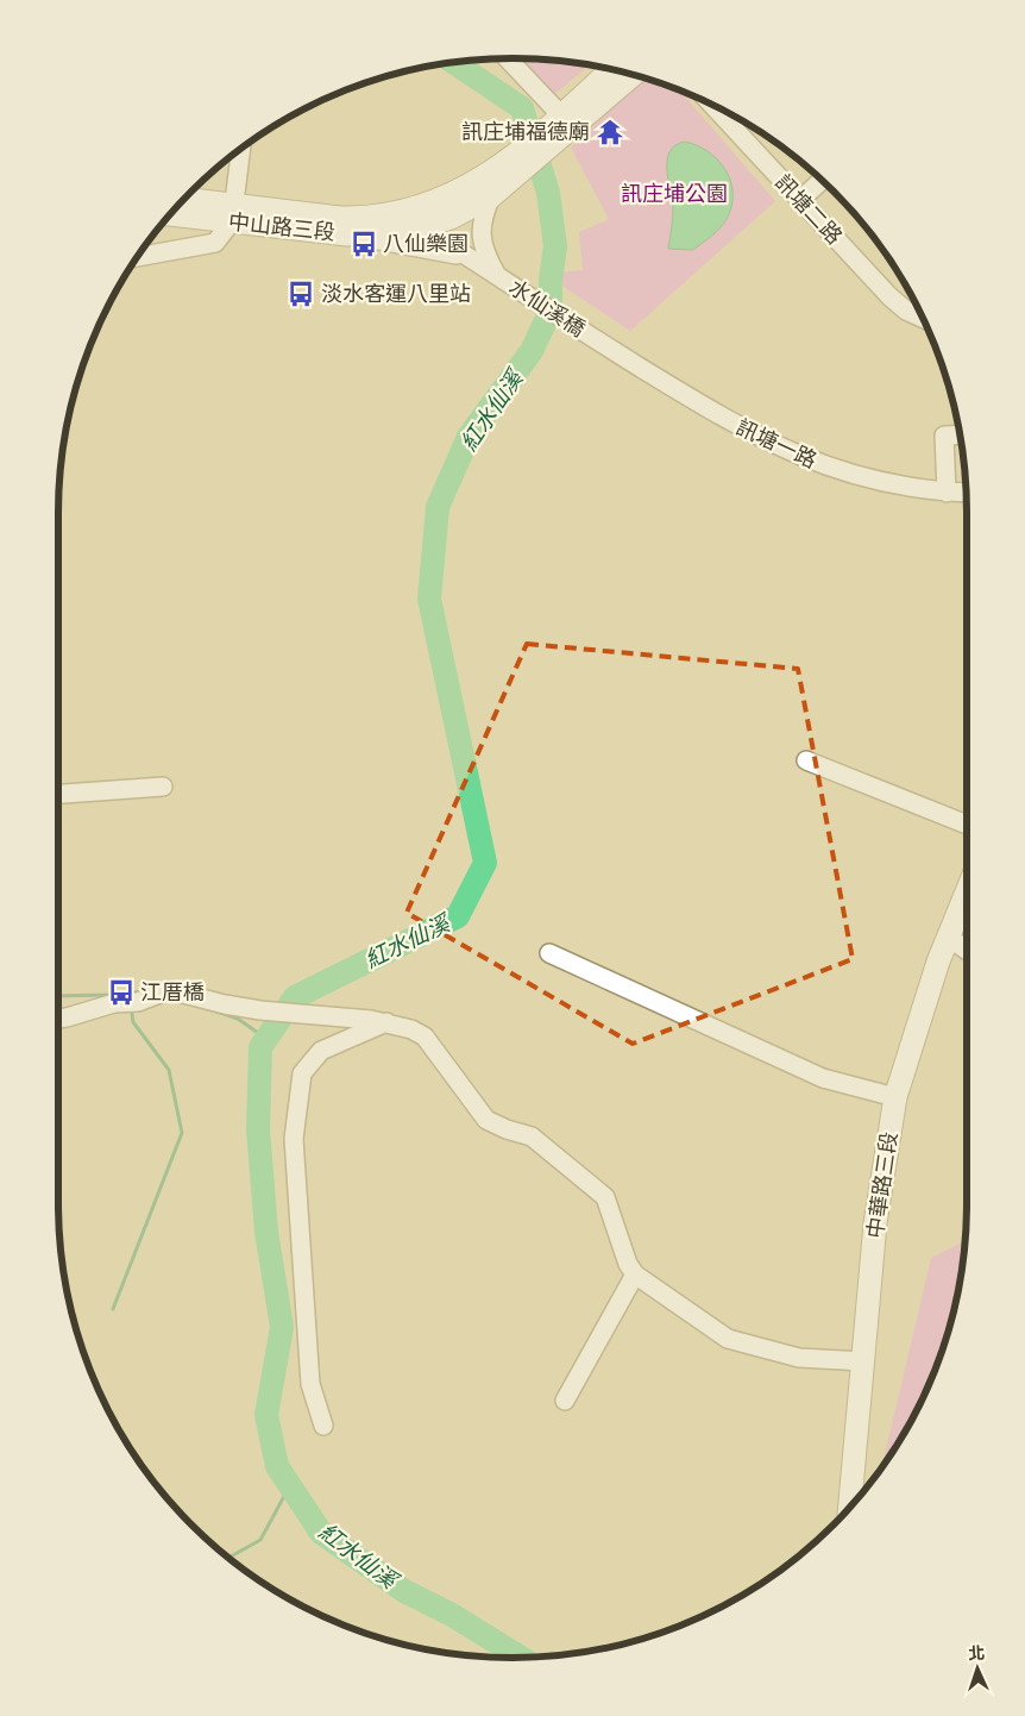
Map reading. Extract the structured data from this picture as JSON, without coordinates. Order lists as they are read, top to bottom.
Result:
{
  "streets": {
    "main road": ["中山路三段", "中華路三段"],
    "street": ["訊塘二路", "水仙溪橋", "訊塘一路"]
  },
  "crossings": [
    ["水仙溪橋", "訊塘一路"]
  ],
  "water": ["紅水仙溪"],
  "parks": ["訊庄埔公園"],
  "places": {
    "temple": ["訊庄埔福德廟"],
    "bus stop": ["八仙樂園", "淡水客運八里站", "江厝橋"]
  },
  "north": "top"
}
